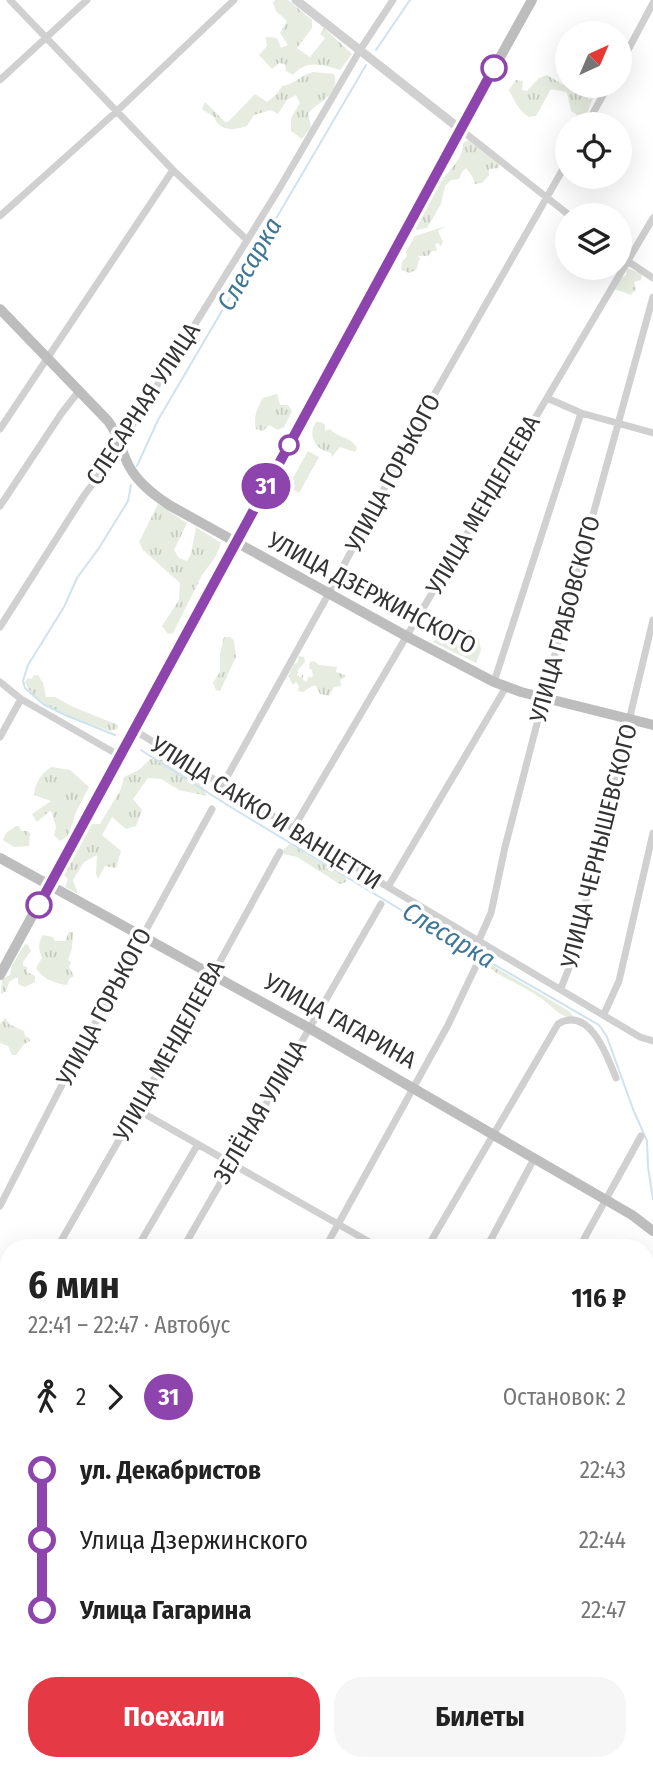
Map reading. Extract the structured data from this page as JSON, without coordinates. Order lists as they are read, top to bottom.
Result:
{
  "streets": {
    "main road": ["УЛИЦА ДЗЕРЖИНСКОГО", "УЛИЦА ГАГАРИНА"],
    "street": [
      "СЛЕСАРНАЯ УЛИЦА",
      "УЛИЦА ГОРЬКОГО",
      "УЛИЦА МЕНДЕЛЕЕВА",
      "УЛИЦА ГРАБОВСКОГО",
      "УЛИЦА САККО И ВАНЦЕТТИ",
      "УЛИЦА ЧЕРНЫШЕВСКОГО",
      "ЗЕЛЁНАЯ УЛИЦА"
    ]
  },
  "crossings": [
    ["СЛЕСАРНАЯ УЛИЦА", "УЛИЦА ДЗЕРЖИНСКОГО"],
    ["УЛИЦА ГОРЬКОГО", "УЛИЦА ДЗЕРЖИНСКОГО"],
    ["УЛИЦА ГОРЬКОГО", "УЛИЦА САККО И ВАНЦЕТТИ"],
    ["УЛИЦА ГОРЬКОГО", "УЛИЦА ГАГАРИНА"],
    ["УЛИЦА МЕНДЕЛЕЕВА", "УЛИЦА ДЗЕРЖИНСКОГО"],
    ["УЛИЦА МЕНДЕЛЕЕВА", "УЛИЦА САККО И ВАНЦЕТТИ"],
    ["УЛИЦА МЕНДЕЛЕЕВА", "УЛИЦА ГАГАРИНА"],
    ["УЛИЦА ДЗЕРЖИНСКОГО", "УЛИЦА ГРАБОВСКОГО"],
    ["УЛИЦА ДЗЕРЖИНСКОГО", "УЛИЦА ЧЕРНЫШЕВСКОГО"],
    ["УЛИЦА ГРАБОВСКОГО", "УЛИЦА САККО И ВАНЦЕТТИ"],
    ["УЛИЦА САККО И ВАНЦЕТТИ", "УЛИЦА ЧЕРНЫШЕВСКОГО"],
    ["УЛИЦА ГАГАРИНА", "ЗЕЛЁНАЯ УЛИЦА"]
  ],
  "water": ["Слесарка"],
  "lines": ["bus line 31"],
  "north": "top right",
  "page": {
    "on_map": "31",
    "heading": ["6 мин", "22:41 – 22:47 · Автобус", "116 ₽"],
    "legs": ["2", "31", "Остановок: 2"],
    "list": [
      {
        "name": "ул. Декабристов",
        "value": "22:43"
      },
      {
        "name": "Улица Дзержинского",
        "value": "22:44"
      },
      {
        "name": "Улица Гагарина",
        "value": "22:47"
      }
    ],
    "buttons": ["Поехали", "Билеты"]
  }
}
